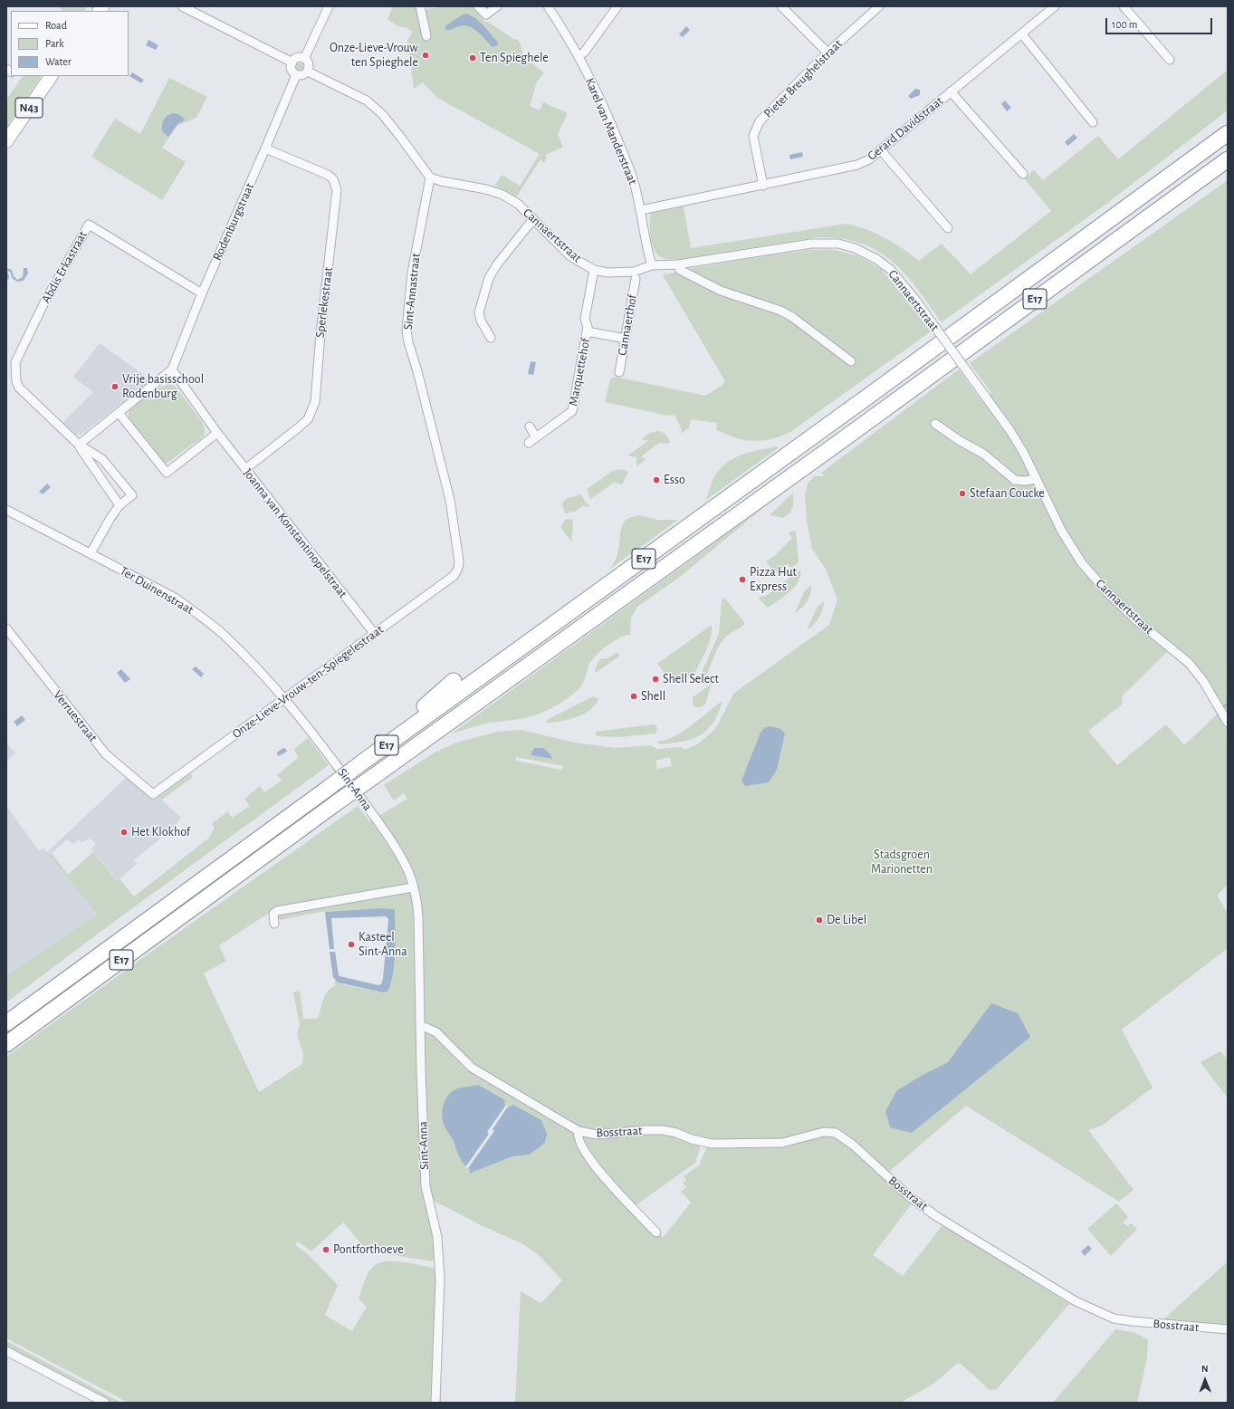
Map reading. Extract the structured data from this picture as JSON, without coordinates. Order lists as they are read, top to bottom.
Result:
{
  "streets": {
    "highway": ["E17"],
    "main road": ["N43"],
    "street": [
      "Pieter Breughelstraat",
      "Gerard Davidstraat",
      "Karel van Manderstraat",
      "Rodenburgstraat",
      "Cannaertstraat",
      "Abdis Erkastraat",
      "Sint-Annastraat",
      "Sperlekestraat",
      "Cannaerthof",
      "Marquettehof",
      "Joanna van Konstantinopelstraat",
      "Ter Duinenstraat",
      "Onze-Lieve-Vrouw-ten-Spiegelestraat",
      "Verruestraat",
      "Sint-Anna",
      "Bosstraat"
    ]
  },
  "crossings": [
    ["Pieter Breughelstraat", "Gerard Davidstraat"],
    ["Gerard Davidstraat", "Karel van Manderstraat"],
    ["Karel van Manderstraat", "Cannaertstraat"],
    ["Rodenburgstraat", "Abdis Erkastraat"],
    ["Rodenburgstraat", "Sperlekestraat"],
    ["Rodenburgstraat", "Joanna van Konstantinopelstraat"],
    ["Cannaertstraat", "Sint-Annastraat"],
    ["Cannaertstraat", "Marquettehof"],
    ["Abdis Erkastraat", "Ter Duinenstraat"],
    ["Sint-Annastraat", "Onze-Lieve-Vrouw-ten-Spiegelestraat"],
    ["Sperlekestraat", "Joanna van Konstantinopelstraat"],
    ["Cannaerthof", "Marquettehof"],
    ["Joanna van Konstantinopelstraat", "Onze-Lieve-Vrouw-ten-Spiegelestraat"],
    ["Ter Duinenstraat", "Onze-Lieve-Vrouw-ten-Spiegelestraat"],
    ["Ter Duinenstraat", "Sint-Anna"],
    ["Onze-Lieve-Vrouw-ten-Spiegelestraat", "Verruestraat"],
    ["Onze-Lieve-Vrouw-ten-Spiegelestraat", "Sint-Anna"],
    ["Sint-Anna", "Bosstraat"]
  ],
  "parks": ["Stadsgroen Marionetten"],
  "places": [
    "Onze-Lieve-Vrouw ten Spieghele",
    "Ten Spieghele",
    "Vrije basisschool Rodenburg",
    "Esso",
    "Stefaan Coucke",
    "Pizza Hut Express",
    "Shell Select",
    "Shell",
    "Het Klokhof",
    "De Libel",
    "Kasteel Sint-Anna",
    "Pontforthoeve"
  ],
  "legend": ["Road", "Park", "Water"],
  "scale_bar": "100 m",
  "north": "top"
}
